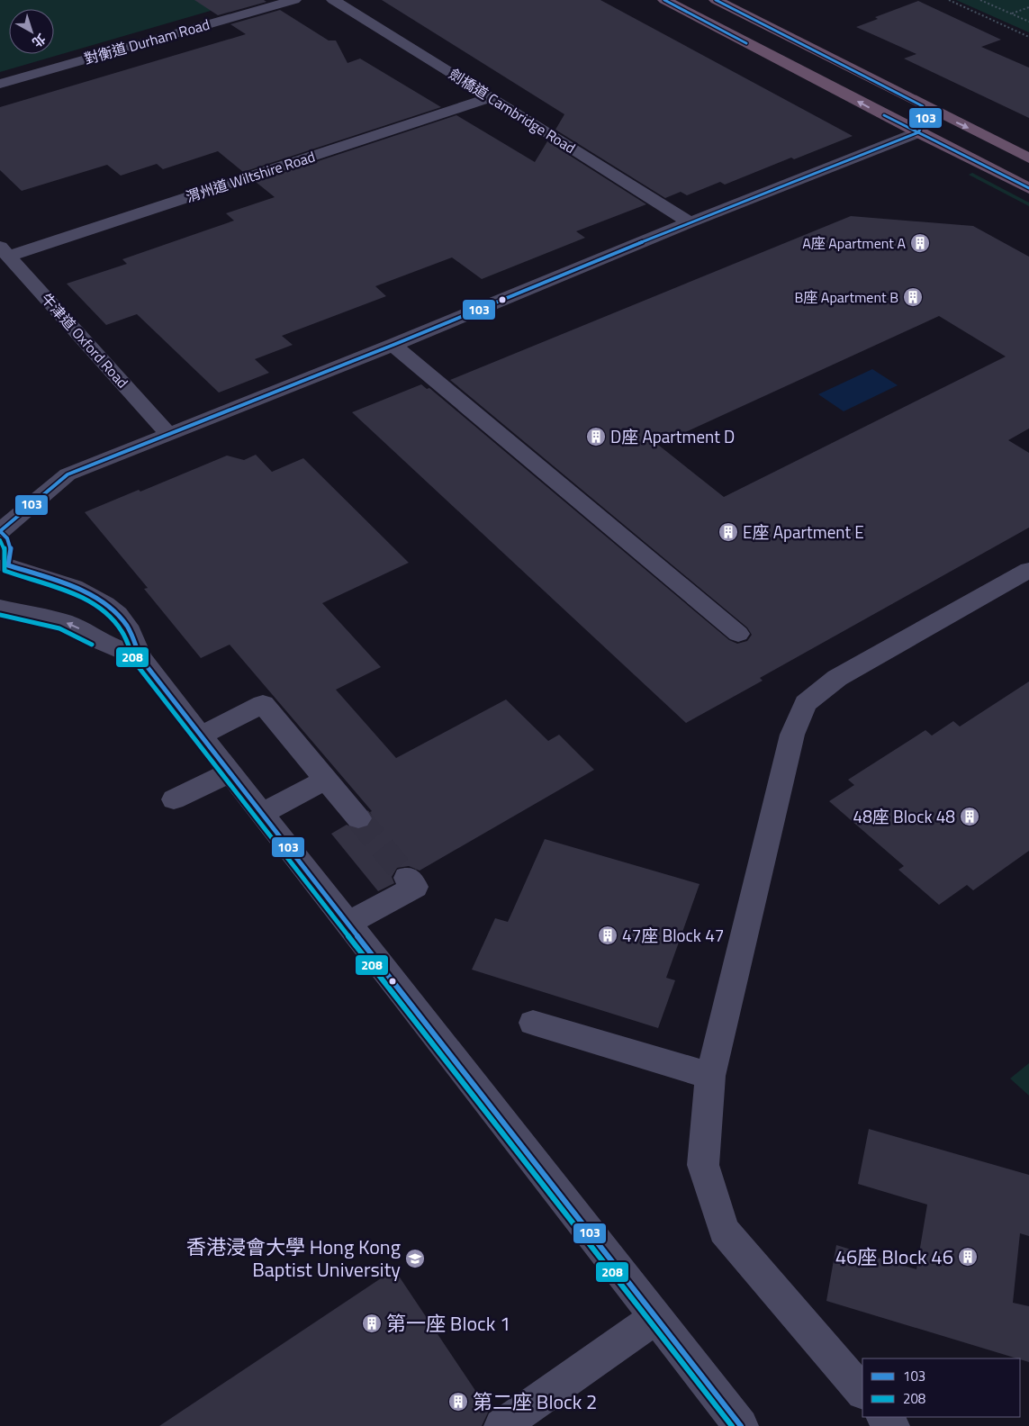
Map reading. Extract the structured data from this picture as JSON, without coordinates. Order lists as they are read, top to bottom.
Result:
{
  "streets": {
    "street": [
      "對衡道 Durham Road",
      "劍橋道 Cambridge Road",
      "渭州道 Wiltshire Road",
      "牛津道 Oxford Road"
    ]
  },
  "crossings": [
    ["劍橋道 Cambridge Road", "渭州道 Wiltshire Road"],
    ["渭州道 Wiltshire Road", "牛津道 Oxford Road"]
  ],
  "places": {
    "building": [
      "A座 Apartment A",
      "B座 Apartment B",
      "D座 Apartment D",
      "E座 Apartment E",
      "48座 Block 48",
      "47座 Block 47",
      "46座 Block 46",
      "第一座 Block 1",
      "第二座 Block 2"
    ],
    "school or university": ["香港浸會大學 Hong Kong Baptist University"]
  },
  "lines": ["transit line 103", "transit line 208"],
  "legend": ["103", "208"],
  "north": "bottom right"
}
